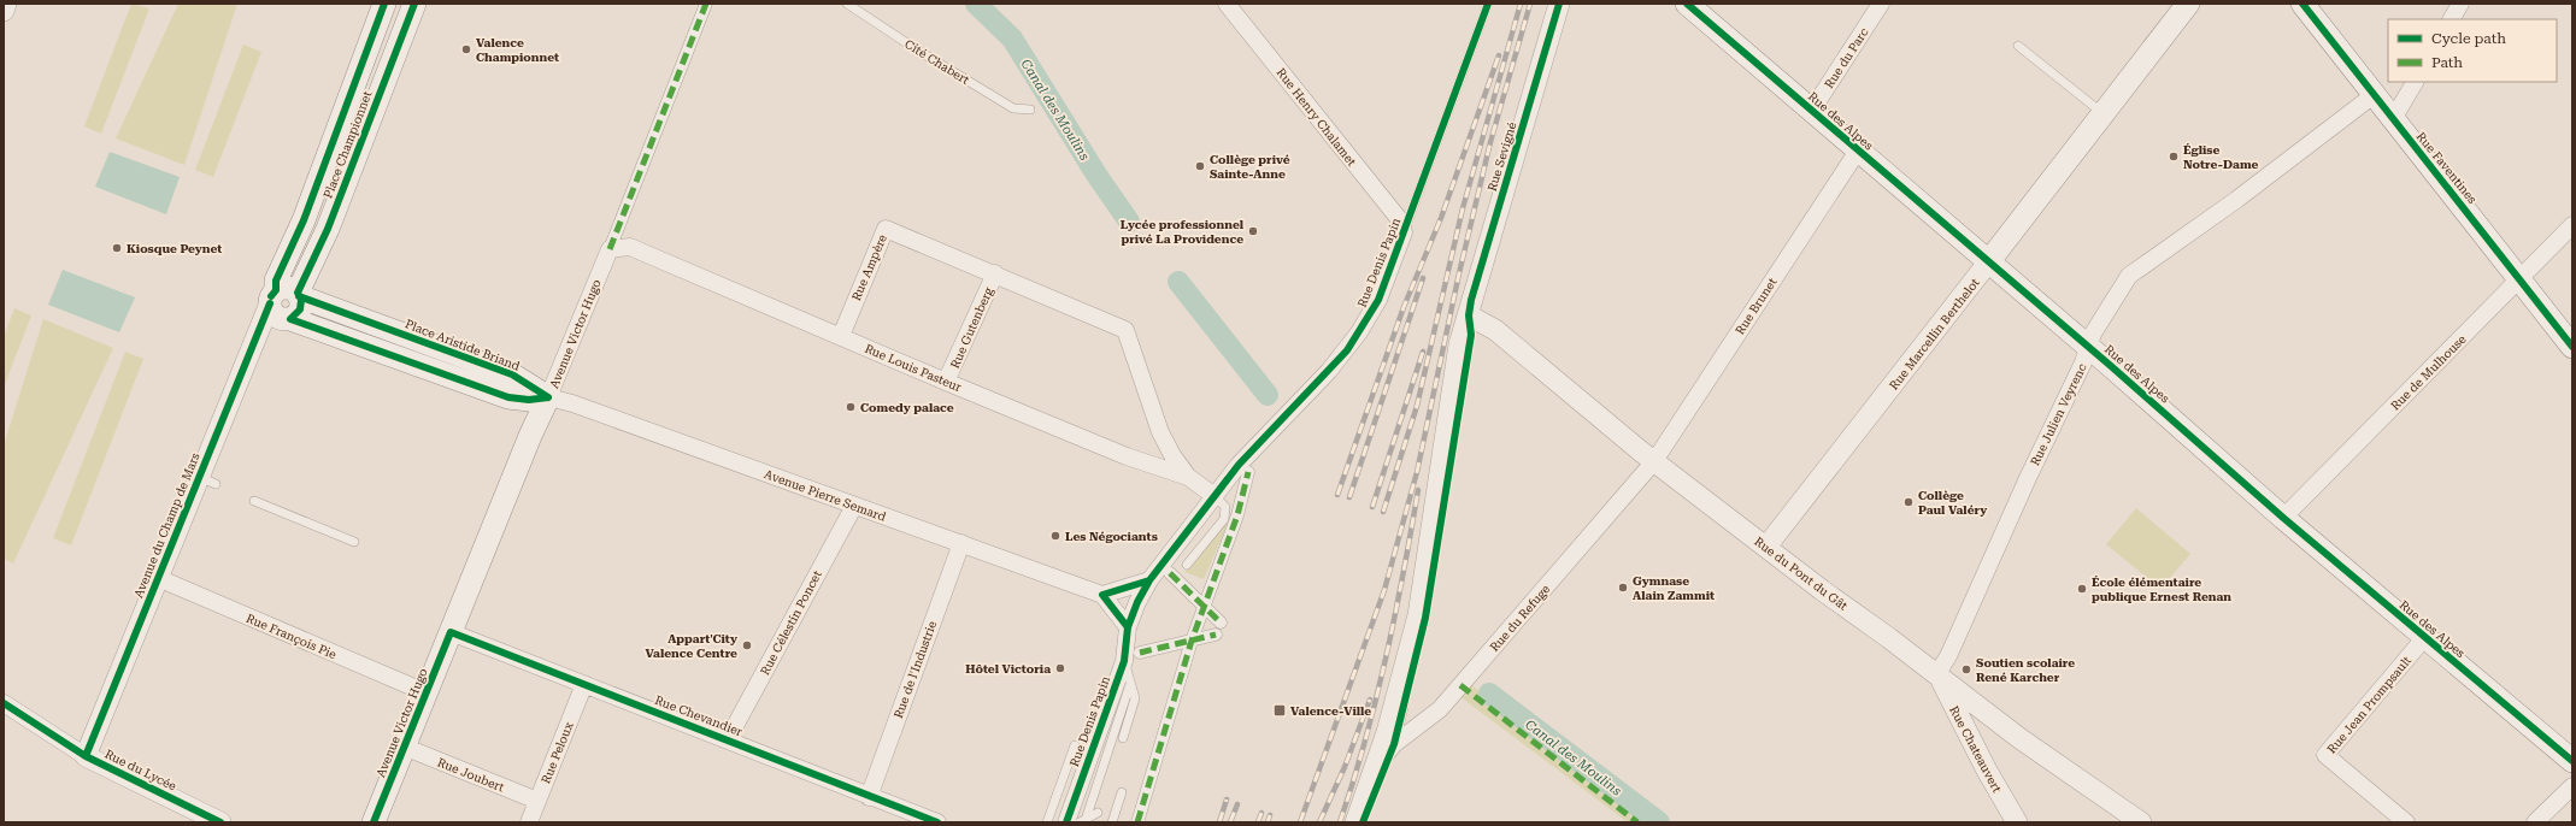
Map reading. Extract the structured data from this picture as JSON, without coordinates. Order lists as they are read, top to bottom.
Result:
{
  "streets": {
    "main road": [
      "Rue des Alpes",
      "Place Championnet",
      "Rue Faventines",
      "Avenue Victor Hugo",
      "Rue Marcellin Berthelot",
      "Place Aristide Briand"
    ],
    "street": [
      "Rue du Parc",
      "Rue Henry Chalamet",
      "Rue Sevigné",
      "Rue Denis Papin",
      "Rue Ampère",
      "Rue Brunet",
      "Rue Gutenberg",
      "Rue Louis Pasteur",
      "Rue de Mulhouse",
      "Rue Julien Veyrenc",
      "Avenue Pierre Semard",
      "Avenue du Champ de Mars",
      "Rue du Pont du Gât",
      "Rue du Refuge",
      "Rue Célestin Poncet",
      "Rue François Pie",
      "Rue de l'Industrie",
      "Rue Jean Prompsault",
      "Rue Chevandier",
      "Rue Chateauvert",
      "Rue Peloux",
      "Rue du Lycée",
      "Rue Joubert"
    ],
    "lane": ["Cité Chabert"]
  },
  "crossings": [
    ["Rue du Parc", "Rue des Alpes"],
    ["Rue Henry Chalamet", "Rue Denis Papin"],
    ["Rue des Alpes", "Rue Brunet"],
    ["Rue des Alpes", "Rue Marcellin Berthelot"],
    ["Rue des Alpes", "Rue de Mulhouse"],
    ["Rue des Alpes", "Rue Julien Veyrenc"],
    ["Rue des Alpes", "Rue Jean Prompsault"],
    ["Place Championnet", "Place Aristide Briand"],
    ["Place Championnet", "Avenue du Champ de Mars"],
    ["Rue Sevigné", "Rue du Pont du Gât"],
    ["Rue Sevigné", "Rue du Refuge"],
    ["Rue Faventines", "Rue de Mulhouse"],
    ["Rue Faventines", "Rue Julien Veyrenc"],
    ["Rue Denis Papin", "Rue Louis Pasteur"],
    ["Rue Ampère", "Rue Gutenberg"],
    ["Rue Ampère", "Rue Louis Pasteur"],
    ["Rue Brunet", "Rue du Pont du Gât"],
    ["Rue Brunet", "Rue du Refuge"],
    ["Rue Gutenberg", "Rue Louis Pasteur"],
    ["Avenue Victor Hugo", "Place Aristide Briand"],
    ["Avenue Victor Hugo", "Rue Louis Pasteur"],
    ["Avenue Victor Hugo", "Avenue Pierre Semard"],
    ["Avenue Victor Hugo", "Rue François Pie"],
    ["Avenue Victor Hugo", "Rue Chevandier"],
    ["Avenue Victor Hugo", "Rue Joubert"],
    ["Rue Marcellin Berthelot", "Rue du Pont du Gât"],
    ["Place Aristide Briand", "Avenue Pierre Semard"],
    ["Place Aristide Briand", "Avenue du Champ de Mars"],
    ["Rue Julien Veyrenc", "Rue du Pont du Gât"],
    ["Rue Julien Veyrenc", "Rue Chateauvert"],
    ["Avenue Pierre Semard", "Rue Célestin Poncet"],
    ["Avenue Pierre Semard", "Rue de l'Industrie"],
    ["Avenue du Champ de Mars", "Rue François Pie"],
    ["Avenue du Champ de Mars", "Rue du Lycée"],
    ["Rue du Pont du Gât", "Rue du Refuge"],
    ["Rue du Pont du Gât", "Rue Chateauvert"],
    ["Rue Célestin Poncet", "Rue Chevandier"],
    ["Rue de l'Industrie", "Rue Chevandier"],
    ["Rue Chevandier", "Rue Peloux"],
    ["Rue Peloux", "Rue Joubert"]
  ],
  "water": ["Canal des Moulins"],
  "places": {
    "other": [
      "Valence Championnet",
      "Église Notre-Dame",
      "Collège privé Sainte-Anne",
      "Lycée professionnel privé La Providence",
      "Kiosque Peynet",
      "Comedy palace",
      "Collège Paul Valéry",
      "Les Négociants",
      "Gymnase Alain Zammit",
      "École élémentaire publique Ernest Renan",
      "Appart'City Valence Centre",
      "Hôtel Victoria",
      "Soutien scolaire René Karcher"
    ],
    "transit": ["Valence-Ville"]
  },
  "legend": ["Cycle path", "Path"]
}
